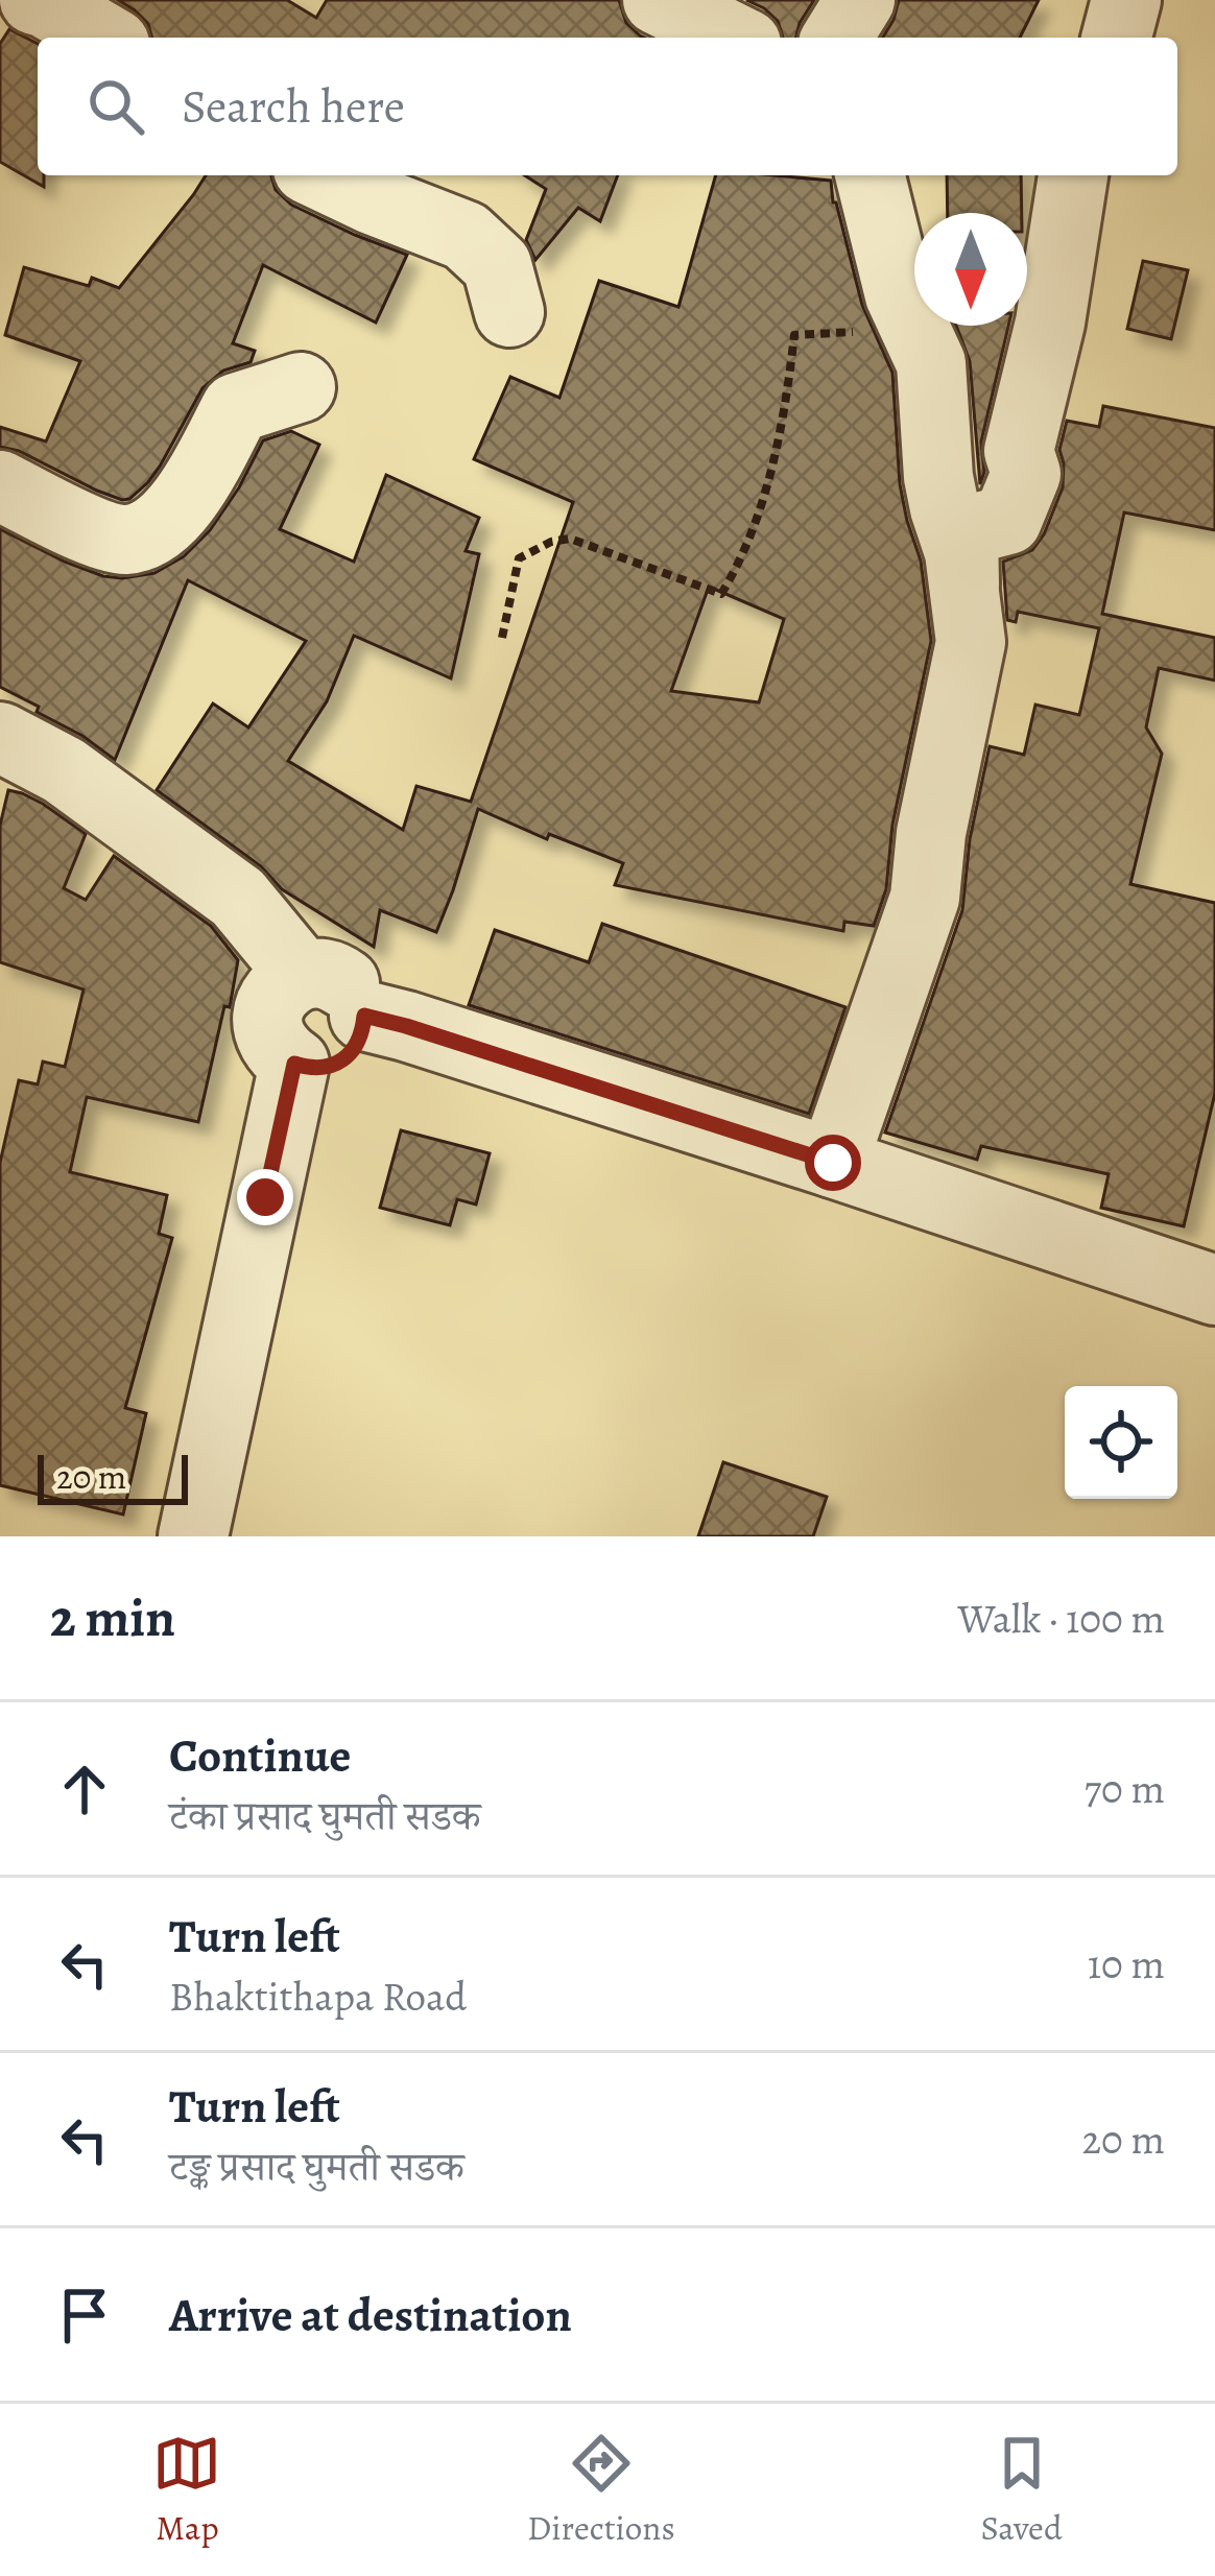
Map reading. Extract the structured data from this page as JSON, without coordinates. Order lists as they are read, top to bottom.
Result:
{
  "scale_bar": "20 m",
  "north": "bottom",
  "page": {
    "search": "Search here",
    "scale": "20 m",
    "heading": ["2 min", "Walk · 100 m"],
    "list": [
      ["Continue", "टंका प्रसाद घुमती सडक", "70 m"],
      ["Turn left", "Bhaktithapa Road", "10 m"],
      ["Turn left", "टङ्क प्रसाद घुमती सडक", "20 m"],
      "Arrive at destination"
    ],
    "nav": ["Map", "Directions", "Saved"]
  }
}
